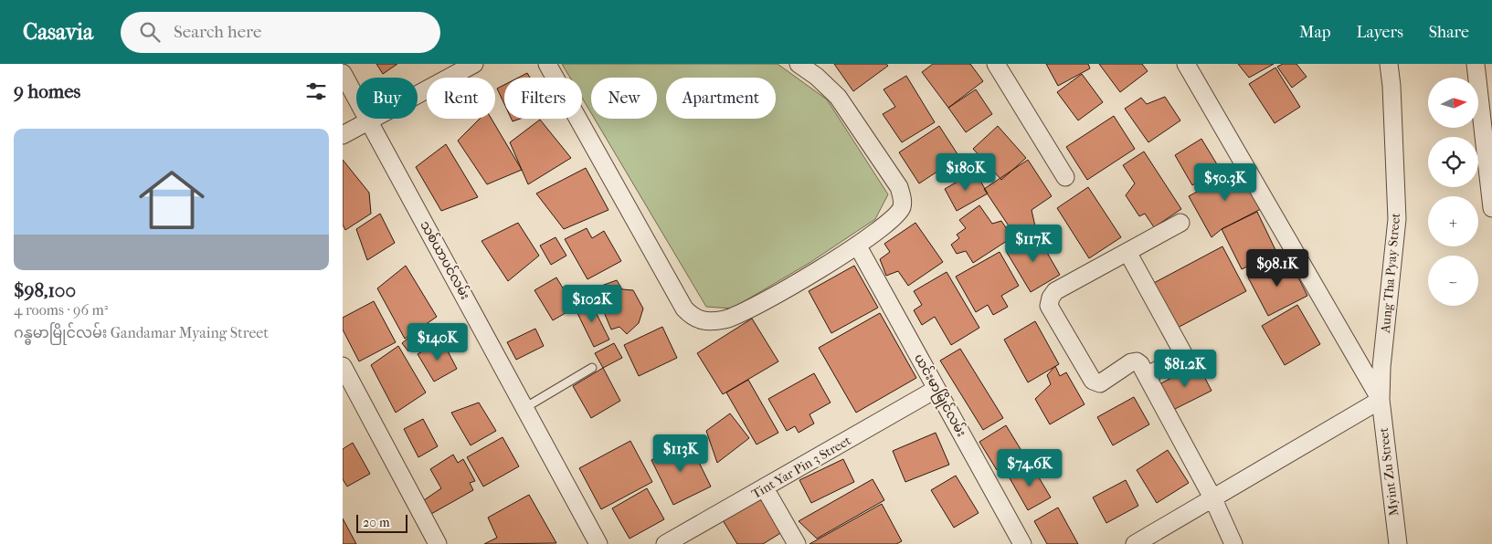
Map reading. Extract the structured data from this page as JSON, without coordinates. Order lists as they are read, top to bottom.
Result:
{
  "streets": {
    "street": [
      "သစ်ယာပင်လမ်း",
      "Aung Tha Pyay Street",
      "ယင်းမာမြိုင်လမ်း",
      "Tint Yar Pin 3 Street",
      "Myint Zu Street"
    ]
  },
  "crossings": [
    ["Aung Tha Pyay Street", "Myint Zu Street"],
    ["ယင်းမာမြိုင်လမ်း", "Tint Yar Pin 3 Street"]
  ],
  "scale_bar": "20 m",
  "north": "right",
  "page": {
    "header": "Casavia",
    "search": "Search here",
    "nav": ["Map", "Layers", "Share"],
    "heading": "9 homes",
    "map_buttons": ["+", "−"],
    "chip": [
      "Buy",
      "Rent",
      "Filters",
      "New",
      "Apartment"
    ],
    "list": [
      {
        "name": "$98,100",
        "note": "4 rooms · 96 m² · ဂန္ဓမာမြိုင်လမ်း Gandamar Myaing Street"
      }
    ],
    "price": [
      "$180K",
      "$50.3K",
      "$117K",
      "$98.1K",
      "$102K",
      "$140K",
      "$81.2K",
      "$113K",
      "$74.6K"
    ],
    "scale": "20 m"
  }
}
